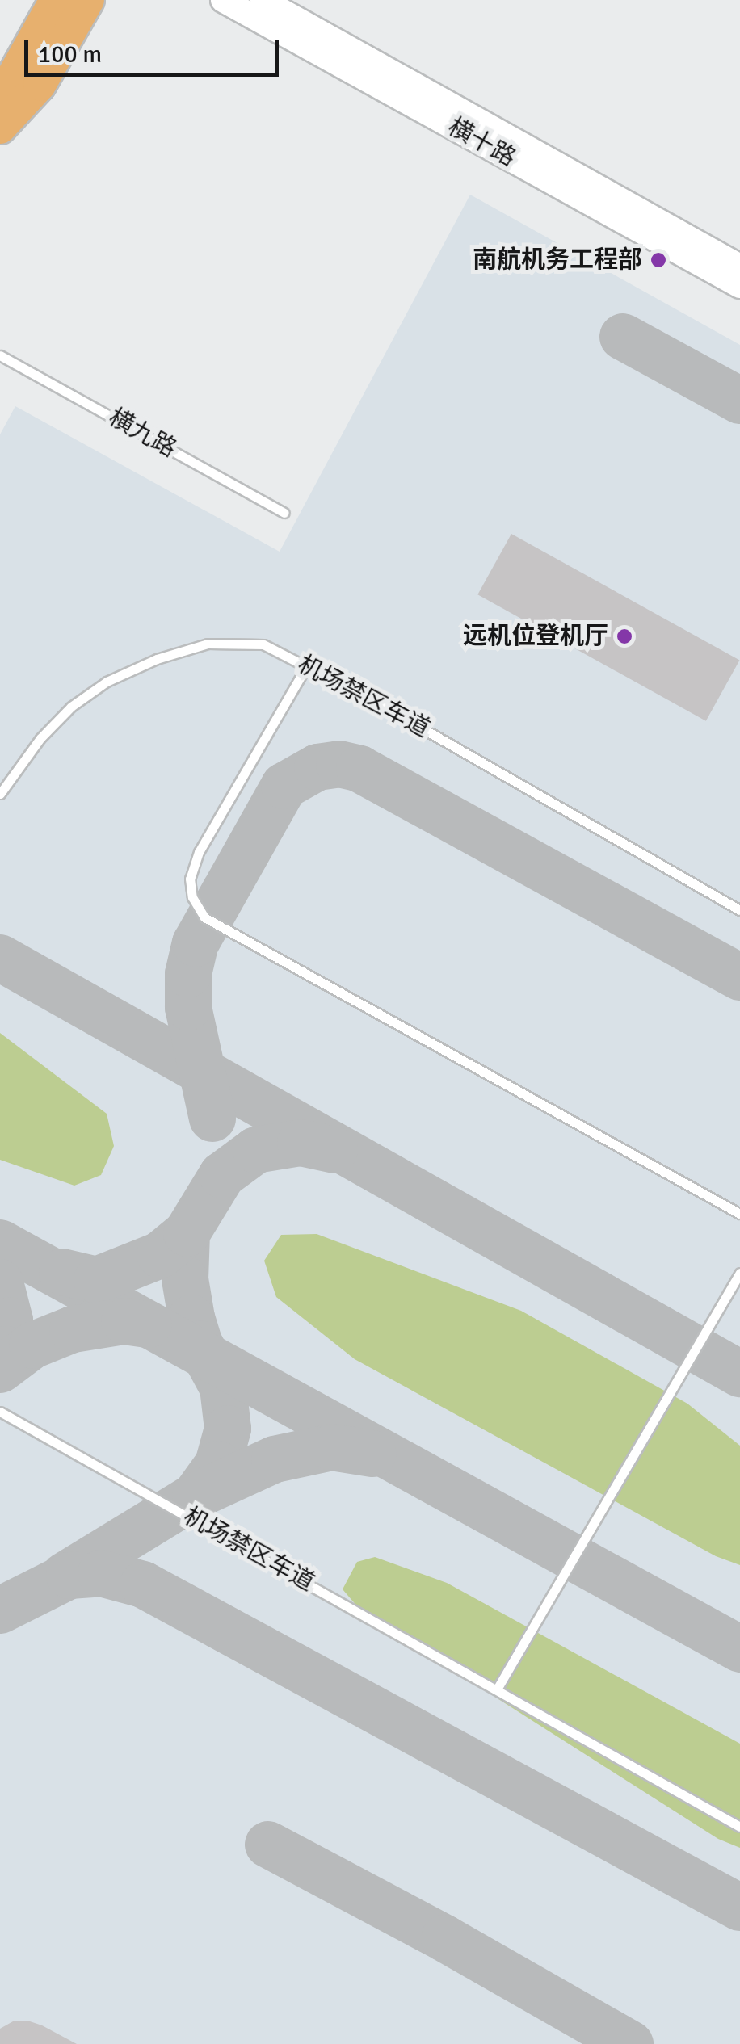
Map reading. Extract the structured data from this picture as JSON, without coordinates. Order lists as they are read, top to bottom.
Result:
{
  "streets": {
    "street": ["横十路"],
    "lane": ["横九路", "机场禁区车道"]
  },
  "places": ["南航机务工程部", "远机位登机厅"],
  "scale_bar": "100 m"
}
